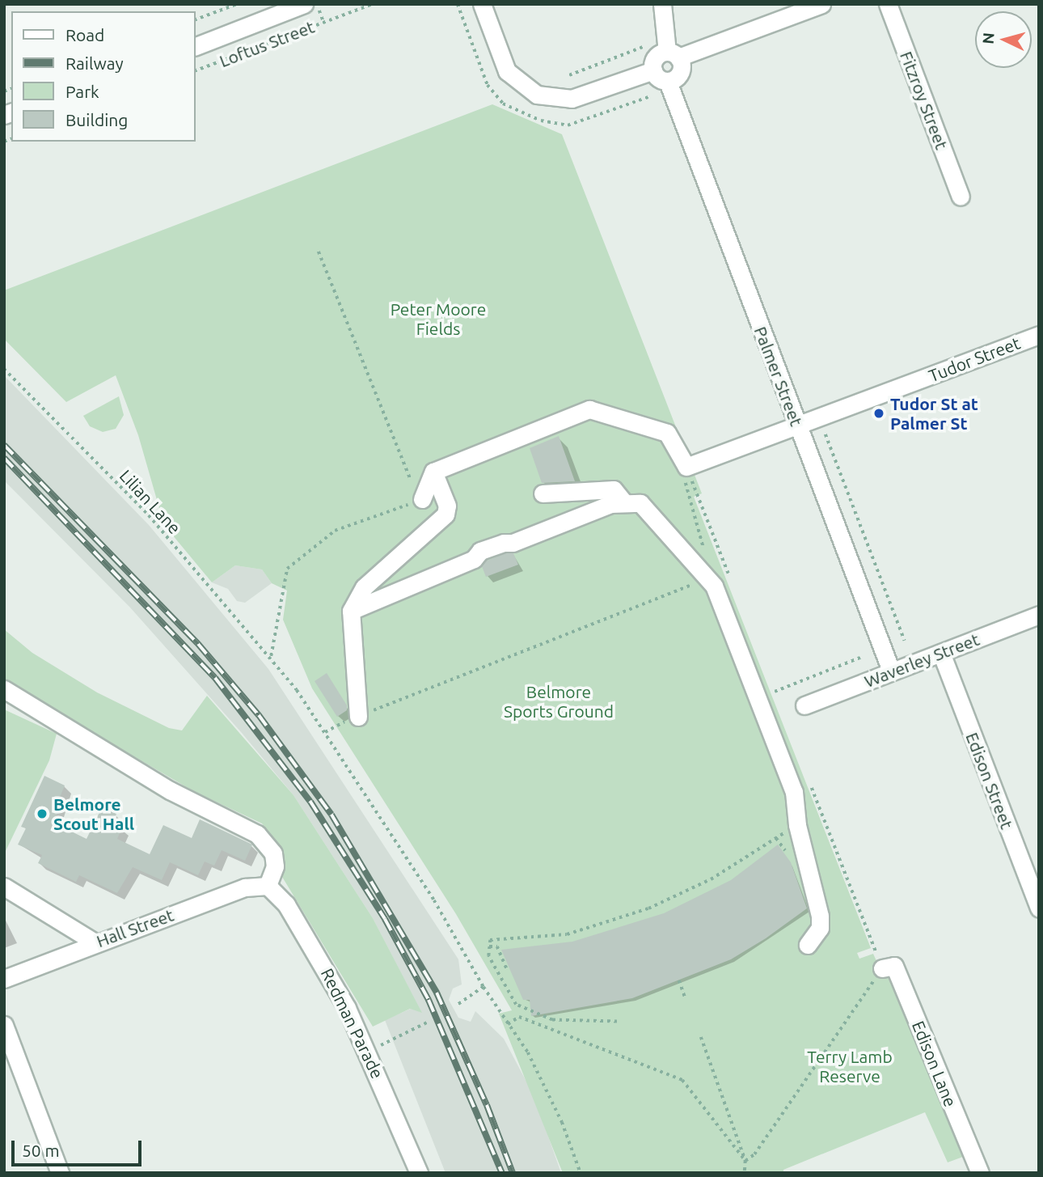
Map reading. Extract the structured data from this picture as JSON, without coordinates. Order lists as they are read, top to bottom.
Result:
{
  "streets": {
    "street": [
      "Loftus Street",
      "Fitzroy Street",
      "Tudor Street",
      "Palmer Street",
      "Waverley Street",
      "Edison Street",
      "Hall Street",
      "Redman Parade",
      "Edison Lane"
    ],
    "path": ["Lilian Lane"]
  },
  "crossings": [
    ["Tudor Street", "Palmer Street"],
    ["Palmer Street", "Waverley Street"],
    ["Waverley Street", "Edison Street"],
    ["Hall Street", "Redman Parade"]
  ],
  "parks": ["Peter Moore Fields", "Belmore Sports Ground", "Terry Lamb Reserve"],
  "places": ["Tudor St at Palmer St", "Belmore Scout Hall"],
  "legend": [
    "Road",
    "Railway",
    "Park",
    "Building"
  ],
  "scale_bar": "50 m",
  "north": "left"
}
